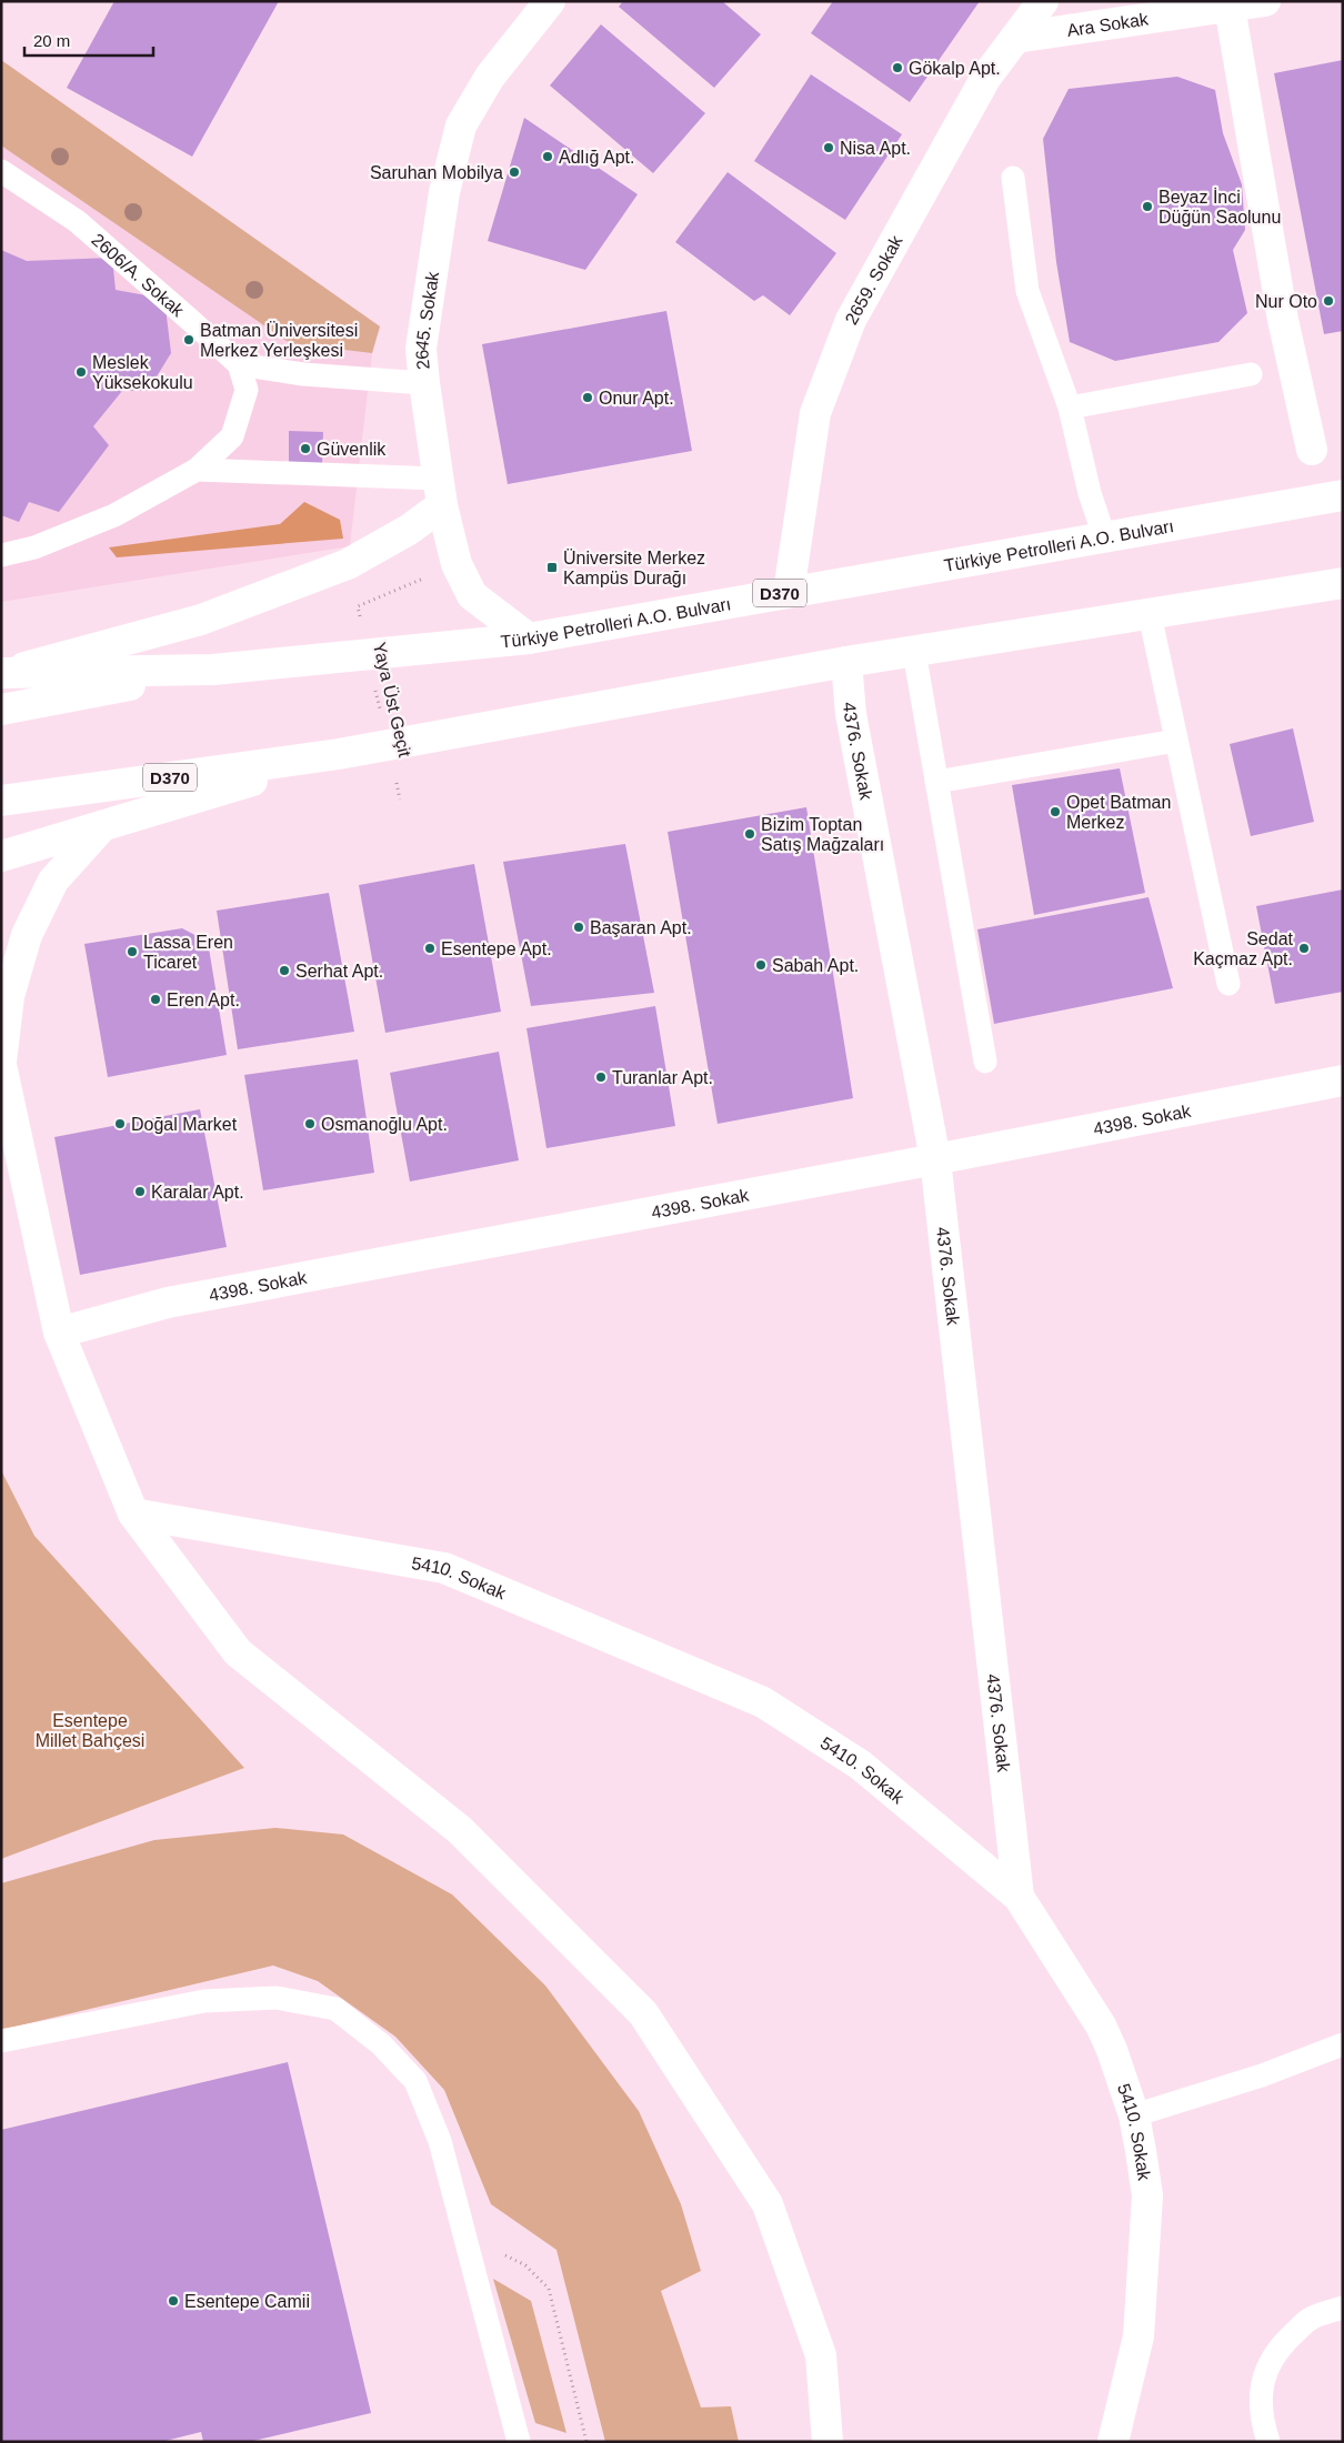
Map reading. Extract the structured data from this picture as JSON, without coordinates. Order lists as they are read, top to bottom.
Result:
{
  "streets": {
    "main road": [
      "Ara Sokak",
      "2659. Sokak",
      "2645. Sokak",
      "Türkiye Petrolleri A.O. Bulvarı",
      "D370",
      "4376. Sokak",
      "4398. Sokak",
      "5410. Sokak"
    ],
    "lane": ["2606/A. Sokak"],
    "path": ["Yaya Üst Geçit"]
  },
  "crossings": [
    ["Ara Sokak", "2659. Sokak"],
    ["2659. Sokak", "Türkiye Petrolleri A.O. Bulvarı"],
    ["2645. Sokak", "Türkiye Petrolleri A.O. Bulvarı"],
    ["D370", "4376. Sokak"],
    ["4376. Sokak", "4398. Sokak"],
    ["4376. Sokak", "5410. Sokak"]
  ],
  "parks": ["Esentepe Millet Bahçesi"],
  "places": {
    "other": [
      "Gökalp Apt.",
      "Nisa Apt.",
      "Adlığ Apt.",
      "Saruhan Mobilya",
      "Beyaz İnci Düğün Saolunu",
      "Nur Oto",
      "Batman Üniversitesi Merkez Yerleşkesi",
      "Meslek Yüksekokulu",
      "Onur Apt.",
      "Güvenlik",
      "Opet Batman Merkez",
      "Bizim Toptan Satış Mağzaları",
      "Başaran Apt.",
      "Esentepe Apt.",
      "Sedat Kaçmaz Apt.",
      "Lassa Eren Ticaret",
      "Sabah Apt.",
      "Serhat Apt.",
      "Eren Apt.",
      "Turanlar Apt.",
      "Doğal Market",
      "Osmanoğlu Apt.",
      "Karalar Apt.",
      "Esentepe Camii"
    ],
    "transit": ["Üniversite Merkez Kampüs Durağı"]
  },
  "scale_bar": "20 m"
}
